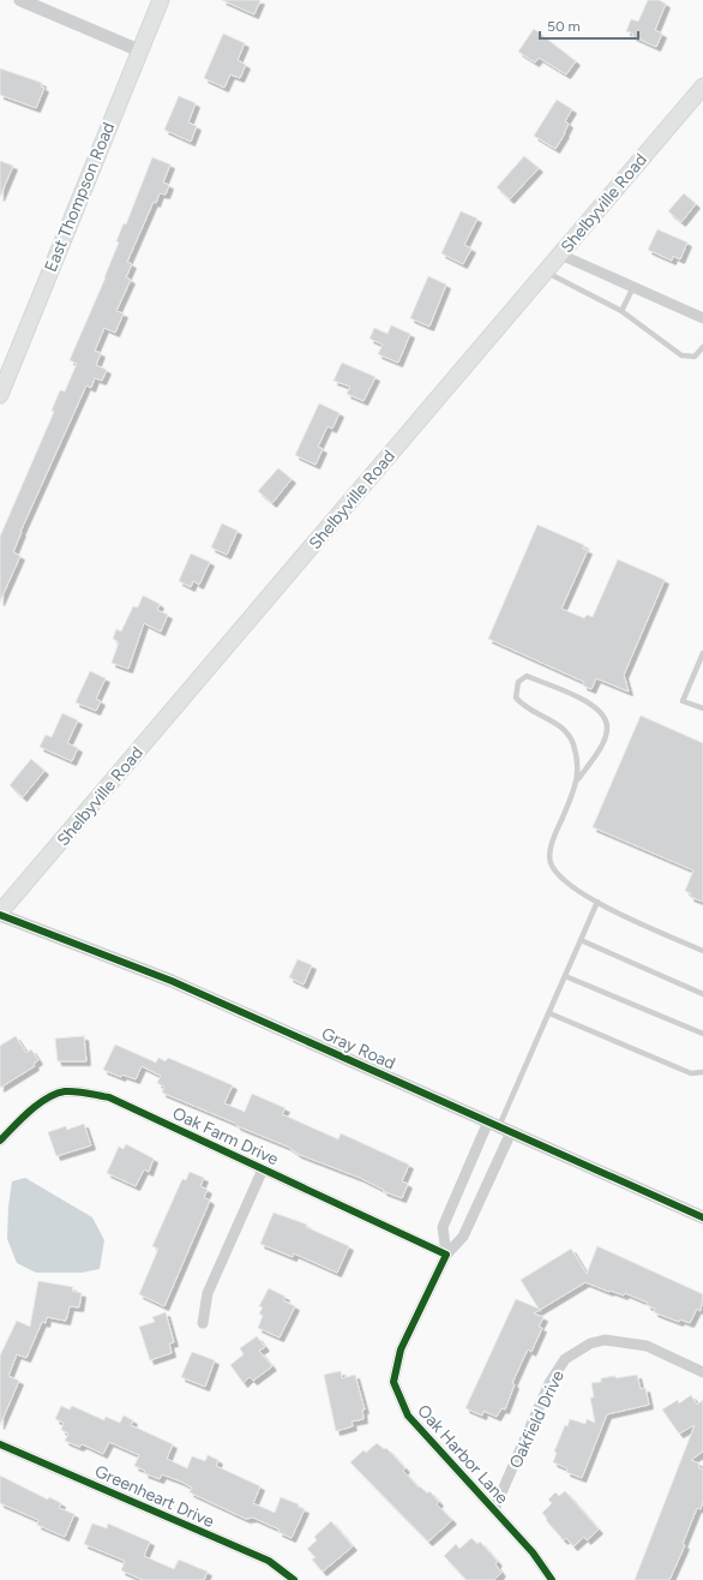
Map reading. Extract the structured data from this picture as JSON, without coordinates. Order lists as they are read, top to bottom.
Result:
{
  "streets": {
    "main road": ["East Thompson Road", "Shelbyville Road"],
    "street": [
      "Gray Road",
      "Oak Farm Drive",
      "Oakfield Drive",
      "Oak Harbor Lane",
      "Greenheart Drive"
    ]
  },
  "crossings": [
    ["Shelbyville Road", "Gray Road"],
    ["Gray Road", "Oak Harbor Lane"],
    ["Oak Farm Drive", "Oak Harbor Lane"],
    ["Oakfield Drive", "Oak Harbor Lane"]
  ],
  "scale_bar": "50 m"
}
